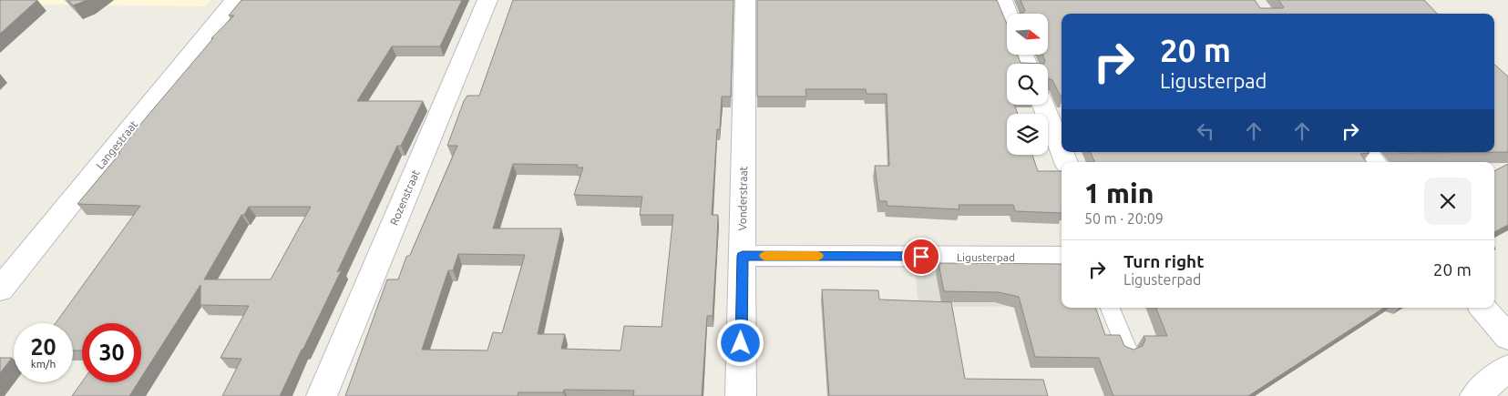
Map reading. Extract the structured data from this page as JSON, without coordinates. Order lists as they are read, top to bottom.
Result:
{
  "streets": {
    "street": [
      "Langestraat",
      "Rozenstraat",
      "Vonderstraat",
      "Ligusterpad"
    ]
  },
  "crossings": [
    ["Vonderstraat", "Ligusterpad"]
  ],
  "north": "right",
  "page": {
    "turn": ["20 m", "Ligusterpad"],
    "heading": ["1 min", "50 m · 20:09"],
    "list": [
      {
        "name": "Turn right",
        "note": "Ligusterpad",
        "value": "20 m"
      }
    ],
    "speed": "20 km/h",
    "limit": "30"
  }
}
